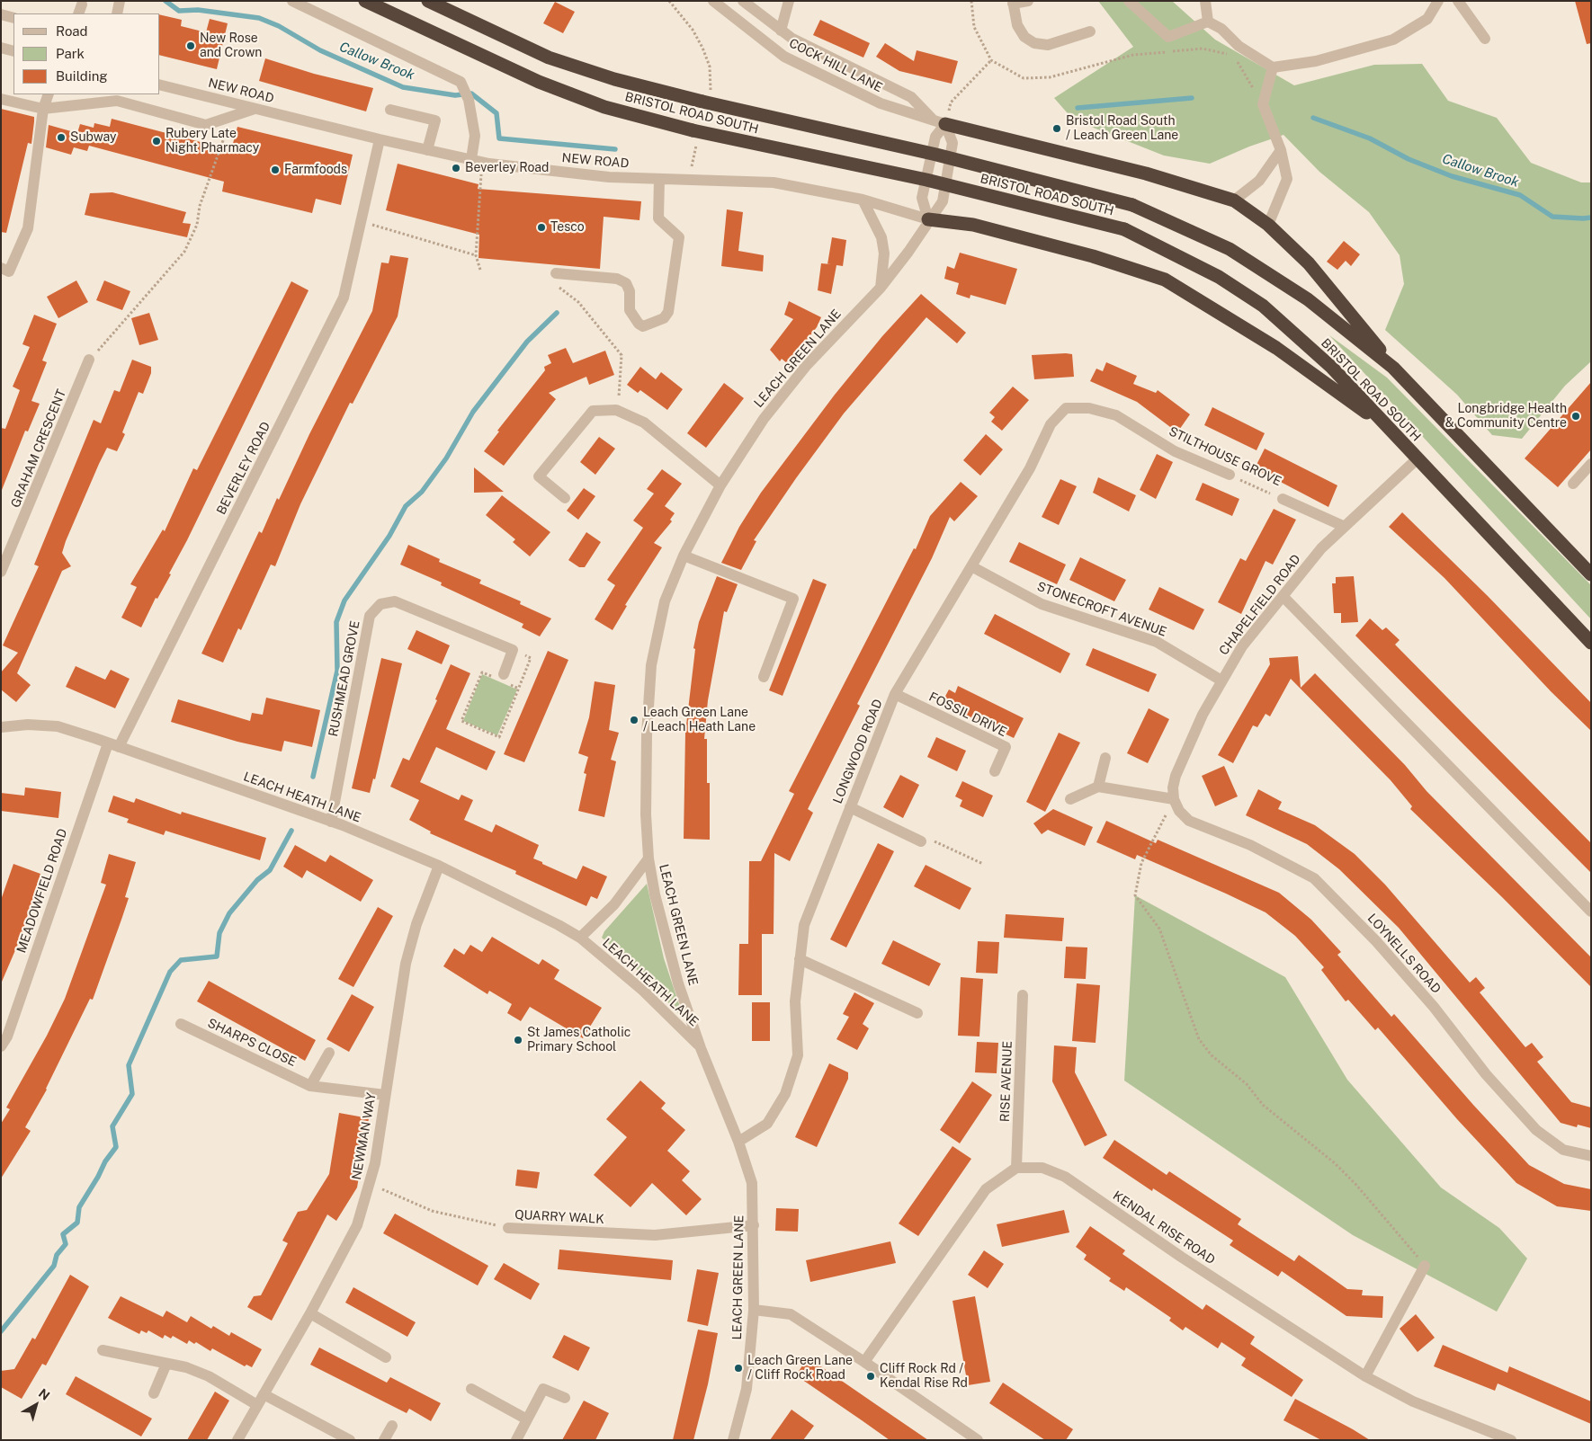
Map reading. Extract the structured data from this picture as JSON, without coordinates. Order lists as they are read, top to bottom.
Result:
{
  "streets": {
    "highway": ["BRISTOL ROAD SOUTH"],
    "street": [
      "COCK HILL LANE",
      "NEW ROAD",
      "LEACH GREEN LANE",
      "GRAHAM CRESCENT",
      "STILTHOUSE GROVE",
      "BEVERLEY ROAD",
      "CHAPELFIELD ROAD",
      "STONECROFT AVENUE",
      "RUSHMEAD GROVE",
      "FOSSIL DRIVE",
      "LONGWOOD ROAD",
      "LEACH HEATH LANE",
      "MEADOWFIELD ROAD",
      "LOYNELLS ROAD",
      "SHARPS CLOSE",
      "RISE AVENUE",
      "NEWMAN WAY",
      "QUARRY WALK",
      "KENDAL RISE ROAD"
    ]
  },
  "crossings": [
    ["COCK HILL LANE", "LEACH GREEN LANE"],
    ["NEW ROAD", "LEACH GREEN LANE"],
    ["NEW ROAD", "BEVERLEY ROAD"],
    ["BRISTOL ROAD SOUTH", "CHAPELFIELD ROAD"],
    ["LEACH GREEN LANE", "LONGWOOD ROAD"],
    ["LEACH GREEN LANE", "LEACH HEATH LANE"],
    ["LEACH GREEN LANE", "QUARRY WALK"],
    ["STILTHOUSE GROVE", "CHAPELFIELD ROAD"],
    ["STILTHOUSE GROVE", "STONECROFT AVENUE"],
    ["STILTHOUSE GROVE", "LONGWOOD ROAD"],
    ["BEVERLEY ROAD", "LEACH HEATH LANE"],
    ["BEVERLEY ROAD", "MEADOWFIELD ROAD"],
    ["CHAPELFIELD ROAD", "STONECROFT AVENUE"],
    ["CHAPELFIELD ROAD", "LOYNELLS ROAD"],
    ["STONECROFT AVENUE", "LONGWOOD ROAD"],
    ["RUSHMEAD GROVE", "LEACH HEATH LANE"],
    ["FOSSIL DRIVE", "LONGWOOD ROAD"],
    ["LEACH HEATH LANE", "MEADOWFIELD ROAD"],
    ["LEACH HEATH LANE", "NEWMAN WAY"],
    ["SHARPS CLOSE", "NEWMAN WAY"],
    ["RISE AVENUE", "KENDAL RISE ROAD"],
    ["NEWMAN WAY", "QUARRY WALK"]
  ],
  "water": ["Callow Brook"],
  "places": [
    "New Rose and Crown",
    "Bristol Road South / Leach Green Lane",
    "Subway",
    "Rubery Late Night Pharmacy",
    "Beverley Road",
    "Farmfoods",
    "Tesco",
    "Longbridge Health & Community Centre",
    "Leach Green Lane / Leach Heath Lane",
    "St James Catholic Primary School",
    "Leach Green Lane / Cliff Rock Road",
    "Cliff Rock Rd / Kendal Rise Rd"
  ],
  "legend": ["Road", "Park", "Building"],
  "north": "top right"
}
